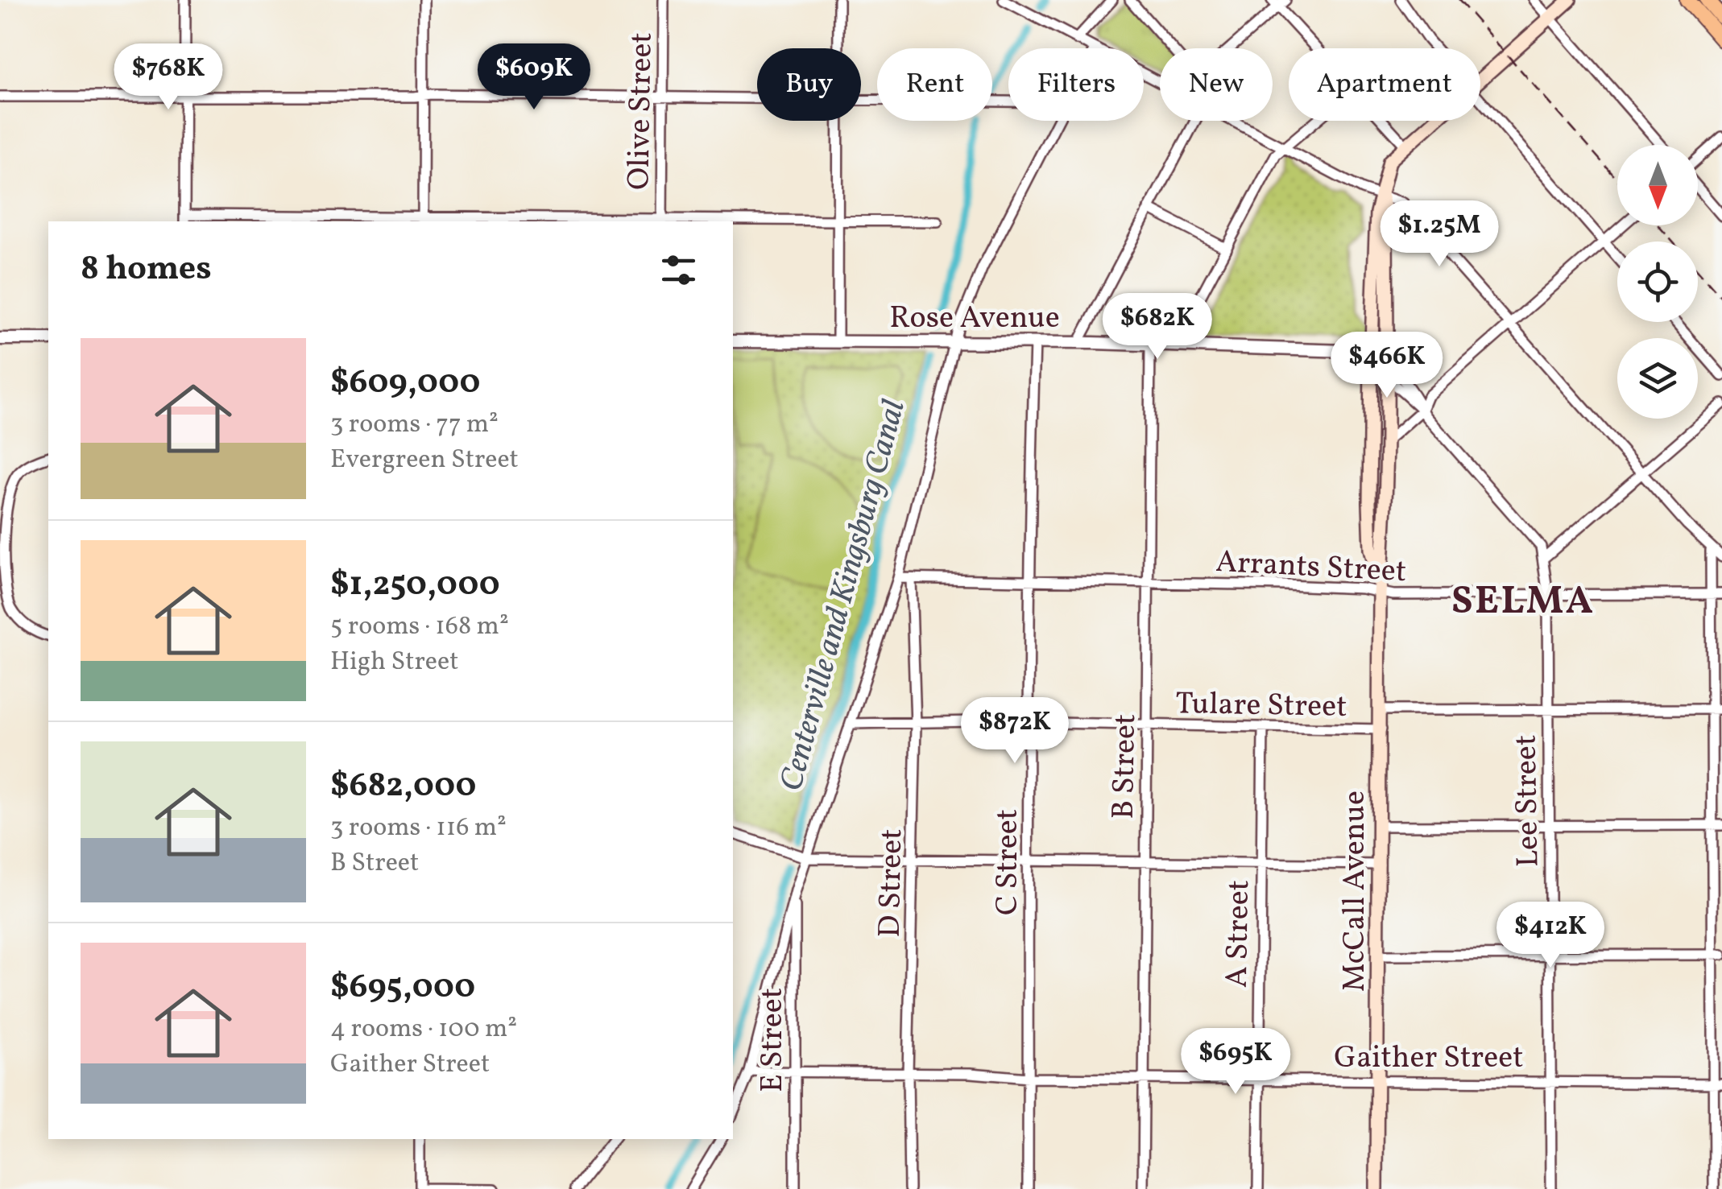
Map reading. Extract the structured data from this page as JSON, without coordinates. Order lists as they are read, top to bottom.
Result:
{
  "streets": {
    "main road": ["McCall Avenue"],
    "street": [
      "Olive Street",
      "Rose Avenue",
      "Arrants Street",
      "Tulare Street",
      "B Street",
      "Lee Street",
      "C Street",
      "D Street",
      "A Street",
      "E Street",
      "Gaither Street"
    ]
  },
  "crossings": [
    ["Rose Avenue", "B Street"],
    ["Rose Avenue", "C Street"],
    ["Rose Avenue", "McCall Avenue"],
    ["Arrants Street", "B Street"],
    ["Arrants Street", "Lee Street"],
    ["Arrants Street", "C Street"],
    ["Arrants Street", "D Street"],
    ["Arrants Street", "McCall Avenue"],
    ["Tulare Street", "B Street"],
    ["Tulare Street", "Lee Street"],
    ["Tulare Street", "C Street"],
    ["Tulare Street", "D Street"],
    ["Tulare Street", "McCall Avenue"],
    ["Tulare Street", "A Street"],
    ["B Street", "Gaither Street"],
    ["Lee Street", "Gaither Street"],
    ["C Street", "Gaither Street"],
    ["D Street", "Gaither Street"],
    ["McCall Avenue", "Gaither Street"],
    ["A Street", "Gaither Street"],
    ["E Street", "Gaither Street"]
  ],
  "districts": ["SELMA"],
  "water": ["Centerville and Kingsburg Canal"],
  "north": "bottom",
  "page": {
    "price": [
      "$768K",
      "$609K",
      "$1.25M",
      "$682K",
      "$466K",
      "$872K",
      "$412K",
      "$695K"
    ],
    "chip": [
      "Buy",
      "Rent",
      "Filters",
      "New",
      "Apartment"
    ],
    "heading": "8 homes",
    "list": [
      {
        "name": "$609,000",
        "note": "3 rooms · 77 m² · Evergreen Street"
      },
      {
        "name": "$1,250,000",
        "note": "5 rooms · 168 m² · High Street"
      },
      {
        "name": "$682,000",
        "note": "3 rooms · 116 m² · B Street"
      },
      {
        "name": "$695,000",
        "note": "4 rooms · 100 m² · Gaither Street"
      }
    ]
  }
}
